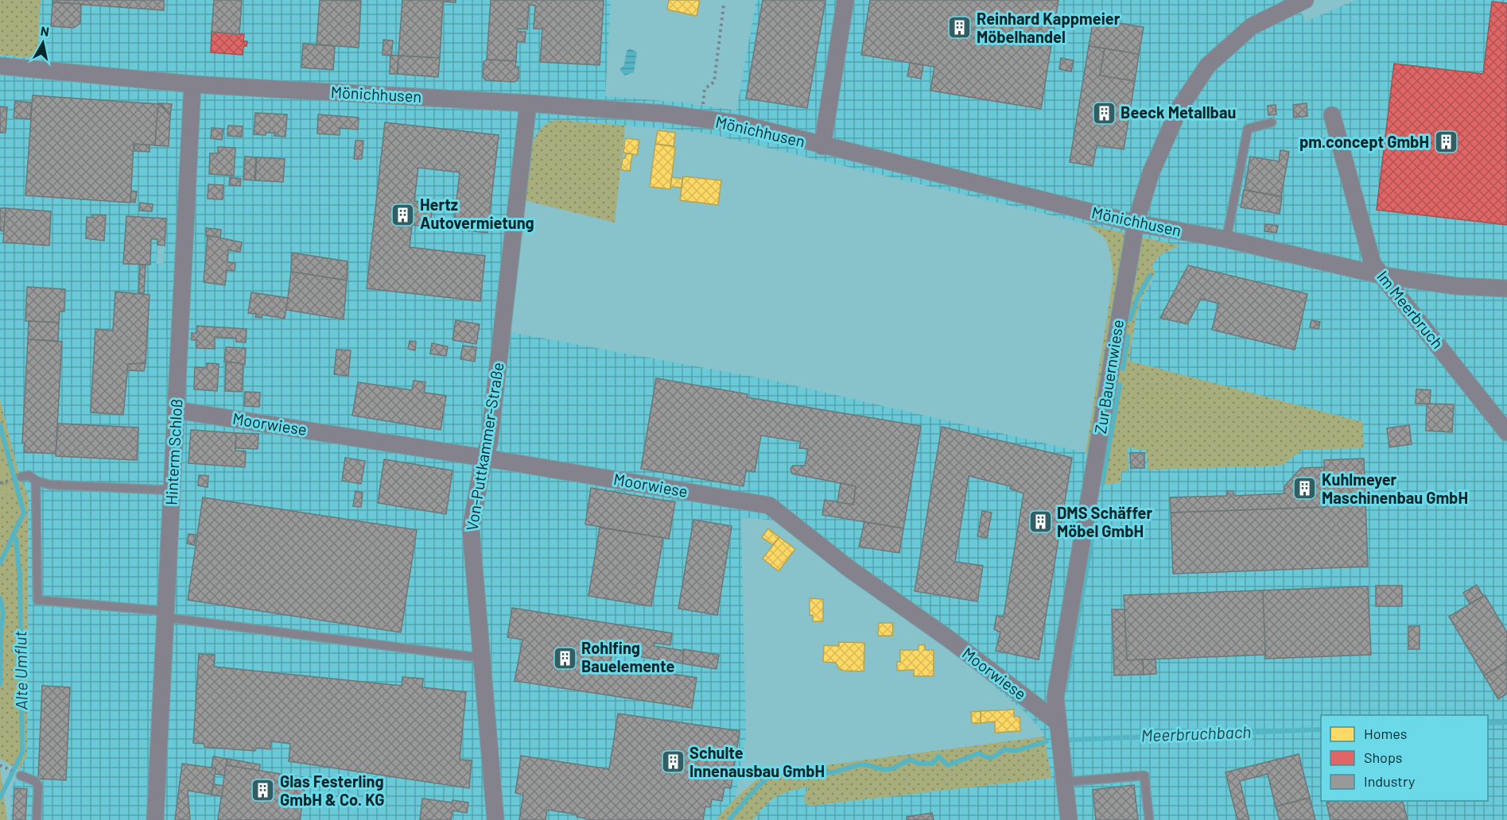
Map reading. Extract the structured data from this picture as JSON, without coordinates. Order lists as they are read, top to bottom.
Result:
{
  "streets": {
    "street": [
      "Mönichhusen",
      "Im Meerbruch",
      "Zur Bauernwiese",
      "Moorwiese",
      "Von-Puttkammer-Straße",
      "Hinterm Schloß"
    ]
  },
  "crossings": [
    ["Mönichhusen", "Im Meerbruch"],
    ["Mönichhusen", "Zur Bauernwiese"],
    ["Mönichhusen", "Von-Puttkammer-Straße"],
    ["Mönichhusen", "Hinterm Schloß"],
    ["Zur Bauernwiese", "Moorwiese"],
    ["Moorwiese", "Von-Puttkammer-Straße"],
    ["Moorwiese", "Hinterm Schloß"]
  ],
  "water": ["Alte Umflut", "Meerbruchbach"],
  "places": {
    "building": [
      "Reinhard Kappmeier Möbelhandel",
      "Beeck Metallbau",
      "pm.concept GmbH",
      "Hertz Autovermietung",
      "Kuhlmeyer Maschinenbau GmbH",
      "DMS Schäffer Möbel GmbH",
      "Rohlfing Bauelemente",
      "Schulte Innenausbau GmbH",
      "Glas Festerling GmbH & Co. KG"
    ]
  },
  "legend": ["Homes", "Shops", "Industry"],
  "north": "top"
}
